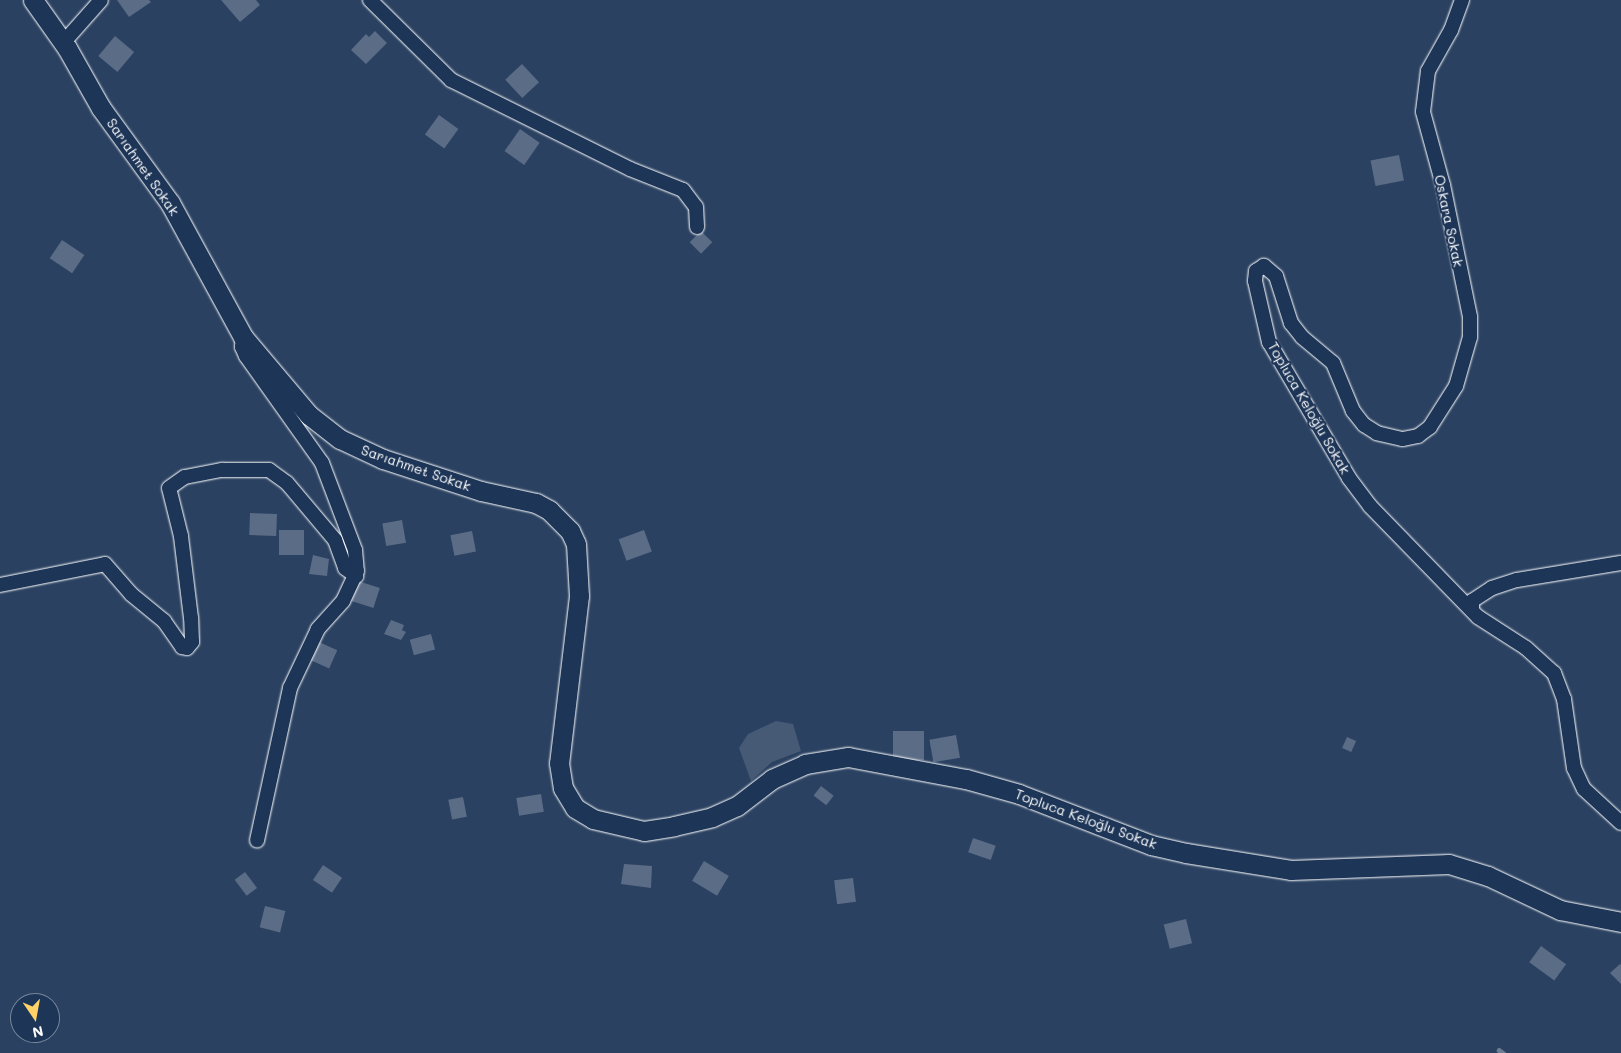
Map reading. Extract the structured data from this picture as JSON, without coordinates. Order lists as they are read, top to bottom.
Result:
{
  "streets": {
    "street": ["Sarıahmet Sokak", "Oskara Sokak", "Topluca Keloğlu Sokak"]
  },
  "crossings": [
    ["Sarıahmet Sokak", "Topluca Keloğlu Sokak"],
    ["Oskara Sokak", "Topluca Keloğlu Sokak"]
  ],
  "north": "bottom"
}
